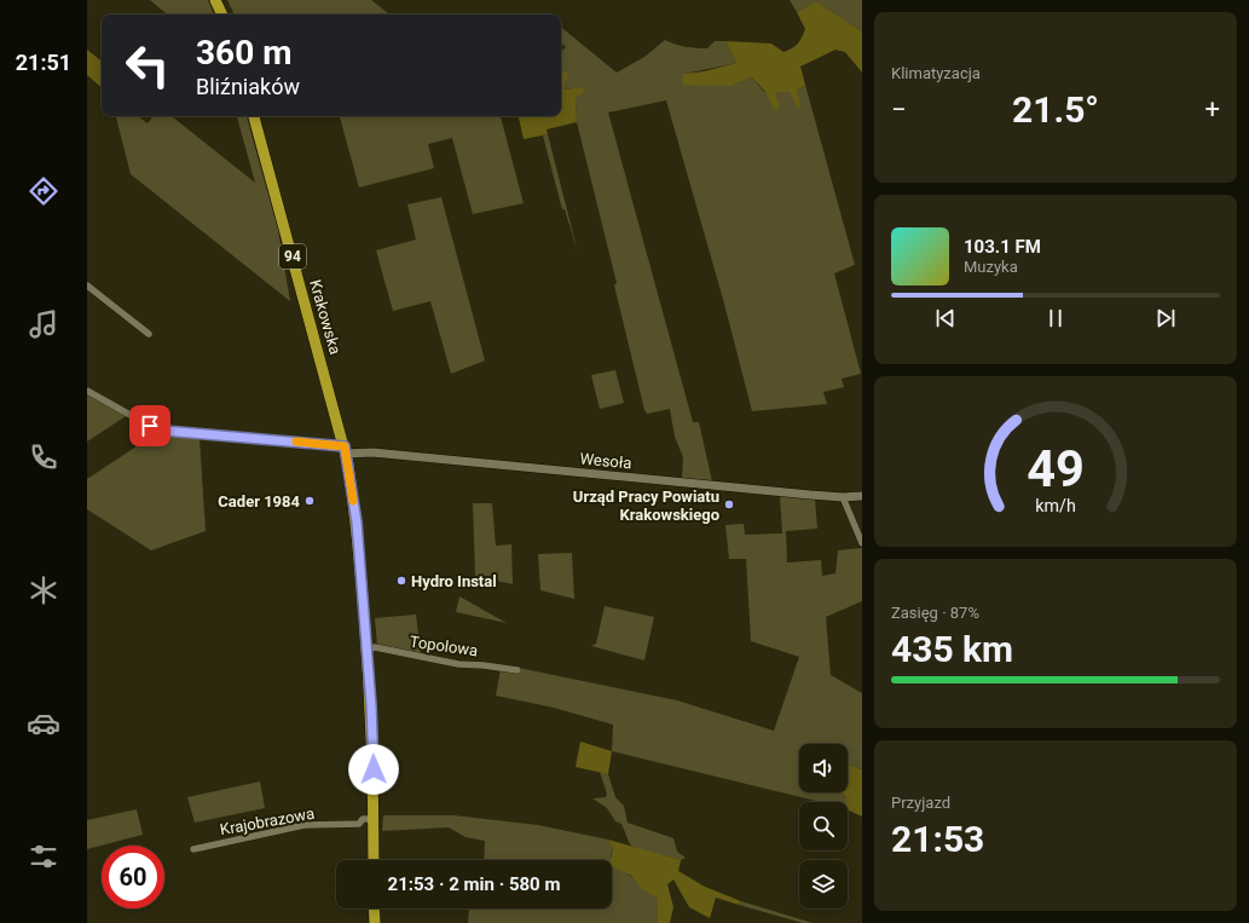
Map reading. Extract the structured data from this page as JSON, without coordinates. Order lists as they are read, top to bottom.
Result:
{
  "streets": {
    "main road": ["94", "Krakowska"],
    "street": ["Wesoła", "Topolowa", "Krajobrazowa"]
  },
  "crossings": [
    ["94", "Krakowska"],
    ["94", "Wesoła"],
    ["94", "Topolowa"],
    ["94", "Krajobrazowa"],
    ["Krakowska", "Wesoła"]
  ],
  "places": ["Cader 1984", "Urząd Pracy Powiatu Krakowskiego", "Hydro Instal"],
  "page": {
    "tabs": "21:51",
    "tile": [
      "Klimatyzacja",
      ["Zasięg · 87%", "435 km"],
      ["Przyjazd", "21:53"]
    ],
    "turn": ["360 m", "Bliźniaków"],
    "heat": ["−", "21.5°", "+"],
    "song": ["103.1 FM", "Muzyka"],
    "limit": "60",
    "trip": "21:53 · 2 min · 580 m",
    "gauge": ["49", "km/h"]
  }
}
